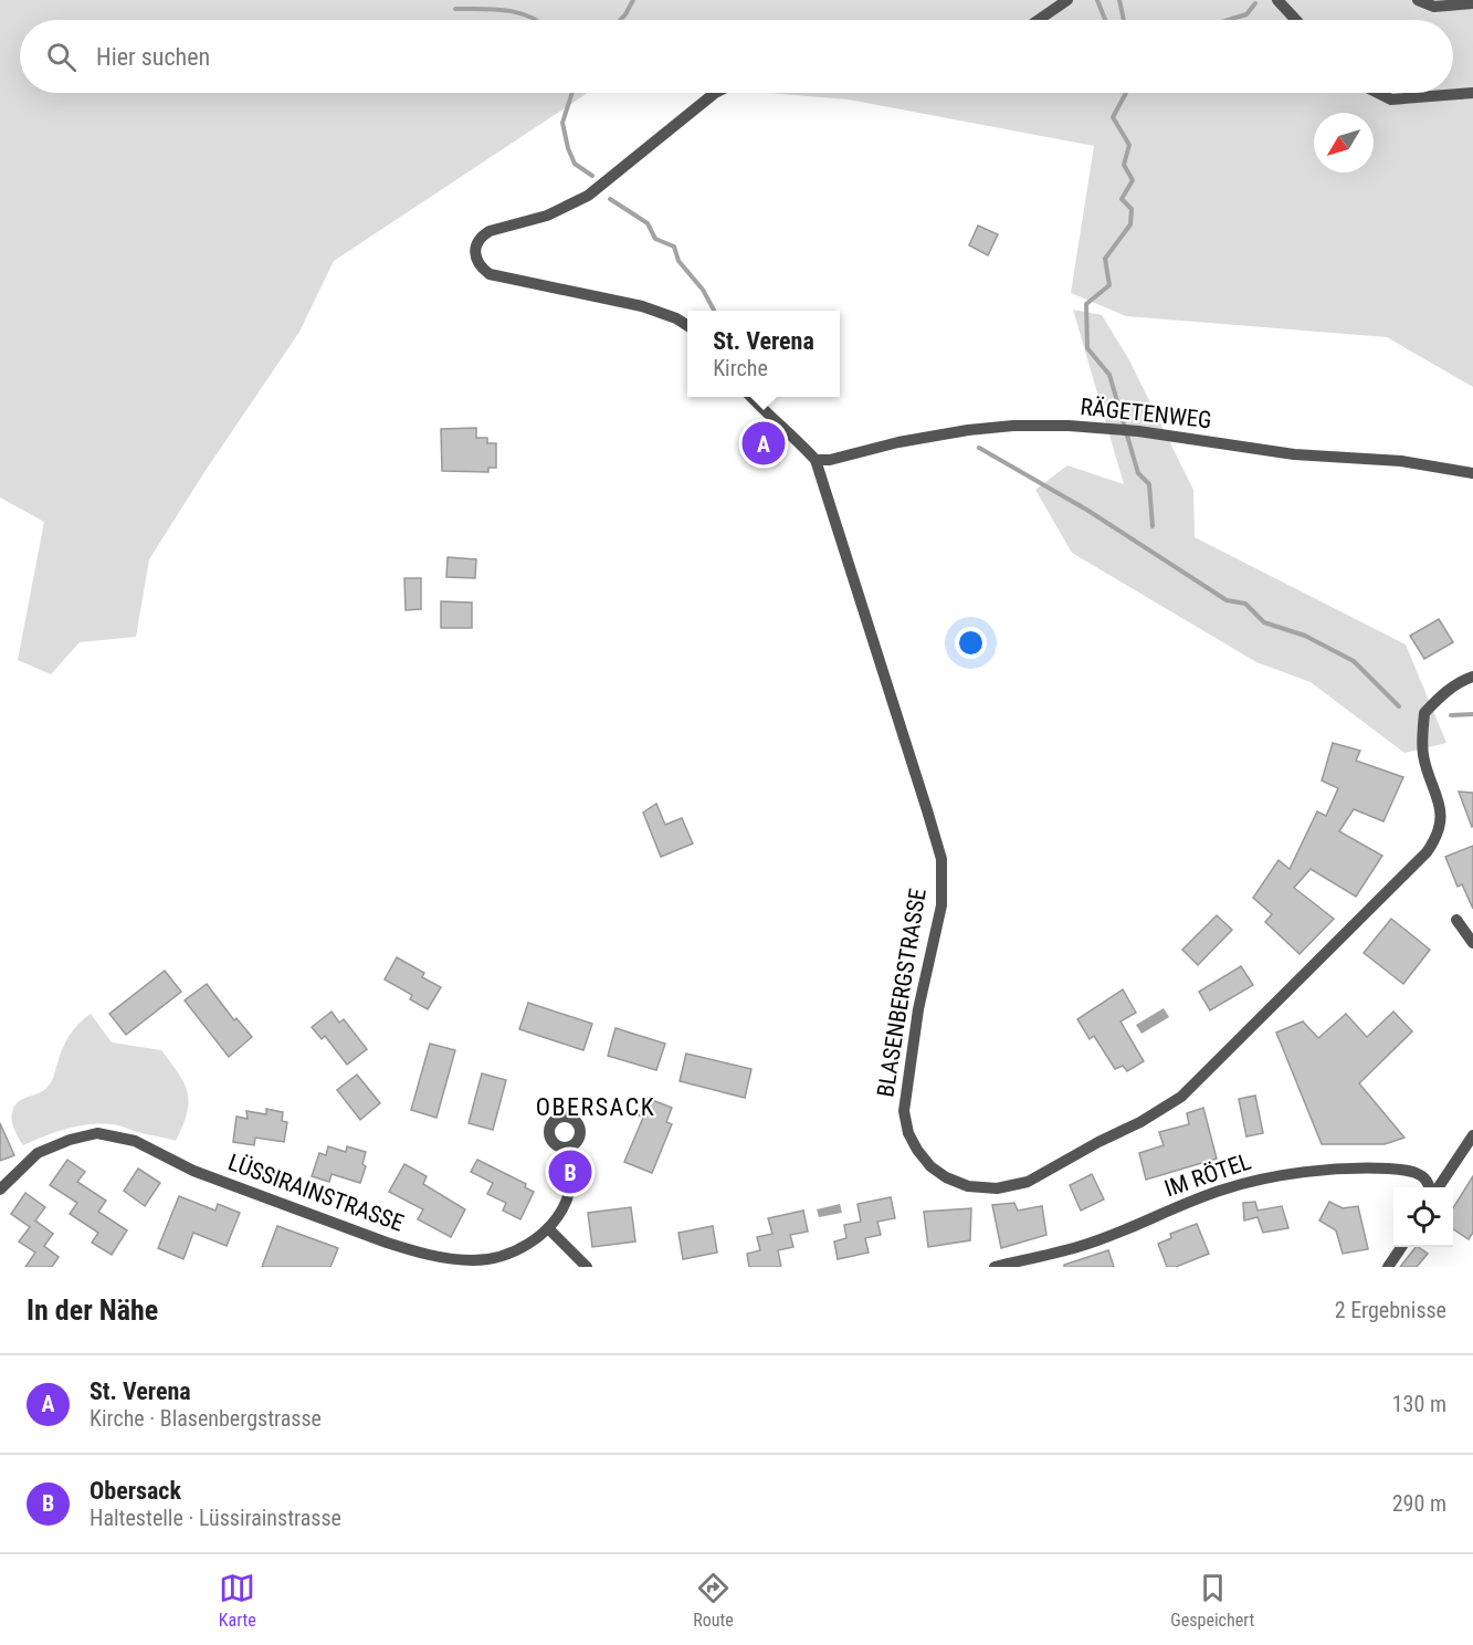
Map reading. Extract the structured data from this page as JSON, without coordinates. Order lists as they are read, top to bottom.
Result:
{
  "streets": {
    "street": [
      "RÄGETENWEG",
      "BLASENBERGSTRASSE",
      "IM RÖTEL",
      "LÜSSIRAINSTRASSE"
    ]
  },
  "crossings": [
    ["RÄGETENWEG", "BLASENBERGSTRASSE"]
  ],
  "districts": ["OBERSACK"],
  "north": "bottom left",
  "page": {
    "search": "Hier suchen",
    "popup": ["St. Verena", "Kirche"],
    "pins": ["A", "B"],
    "heading": ["In der Nähe", "2 Ergebnisse"],
    "list": [
      {
        "mark": "A",
        "name": "St. Verena",
        "note": "Kirche · Blasenbergstrasse",
        "value": "130 m"
      },
      {
        "mark": "B",
        "name": "Obersack",
        "note": "Haltestelle · Lüssirainstrasse",
        "value": "290 m"
      }
    ],
    "nav": ["Karte", "Route", "Gespeichert"]
  }
}
